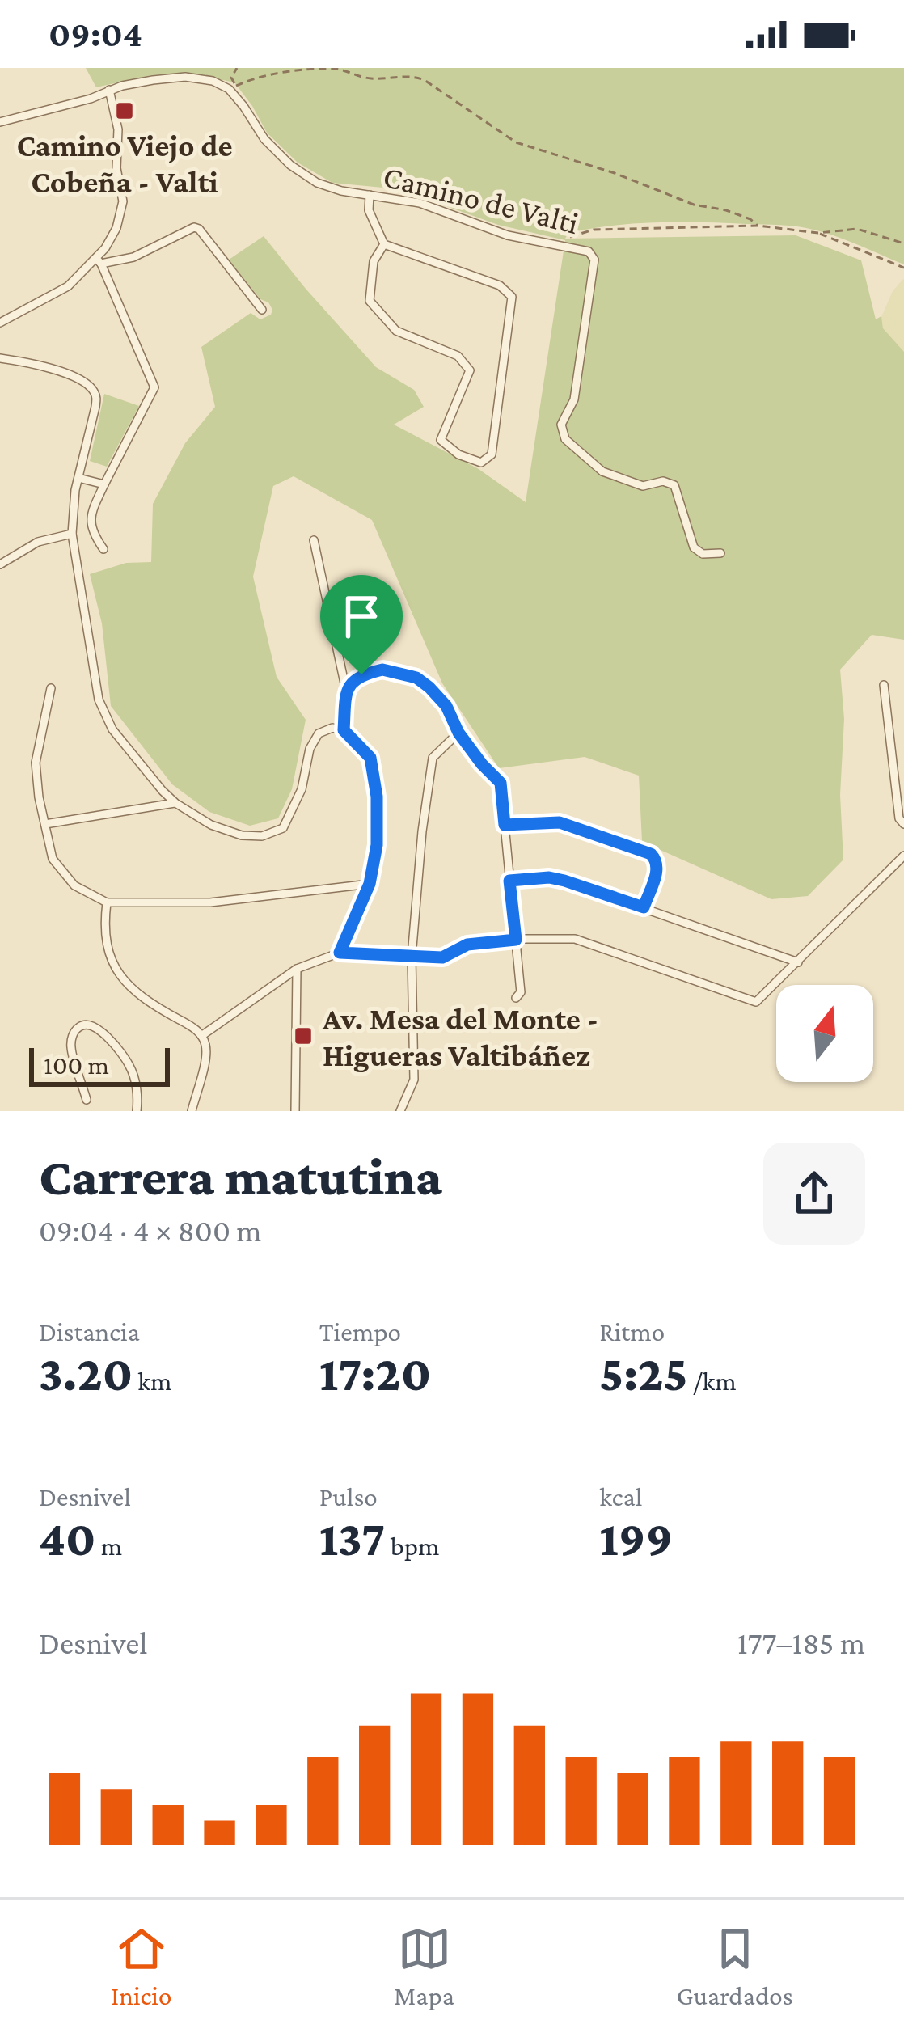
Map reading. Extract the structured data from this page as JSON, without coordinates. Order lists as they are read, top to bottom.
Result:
{
  "streets": {
    "street": ["Camino de Valti"]
  },
  "places": {
    "transit": ["Camino Viejo de Cobeña - Valti", "Av. Mesa del Monte - Higueras Valtibáñez"]
  },
  "scale_bar": "100 m",
  "north": "top",
  "page": {
    "status": "09:04",
    "scale": "100 m",
    "heading": ["Carrera matutina", "09:04 · 4 × 800 m"],
    "stats": [
      ["Distancia", "3.20 km"],
      ["Tiempo", "17:20"],
      ["Ritmo", "5:25 /km"],
      ["Desnivel", "40 m"],
      ["Pulso", "137 bpm"],
      ["kcal", "199"]
    ],
    "chart": ["Desnivel", "177–185 m"],
    "tabs": ["Inicio", "Mapa", "Guardados"]
  }
}
